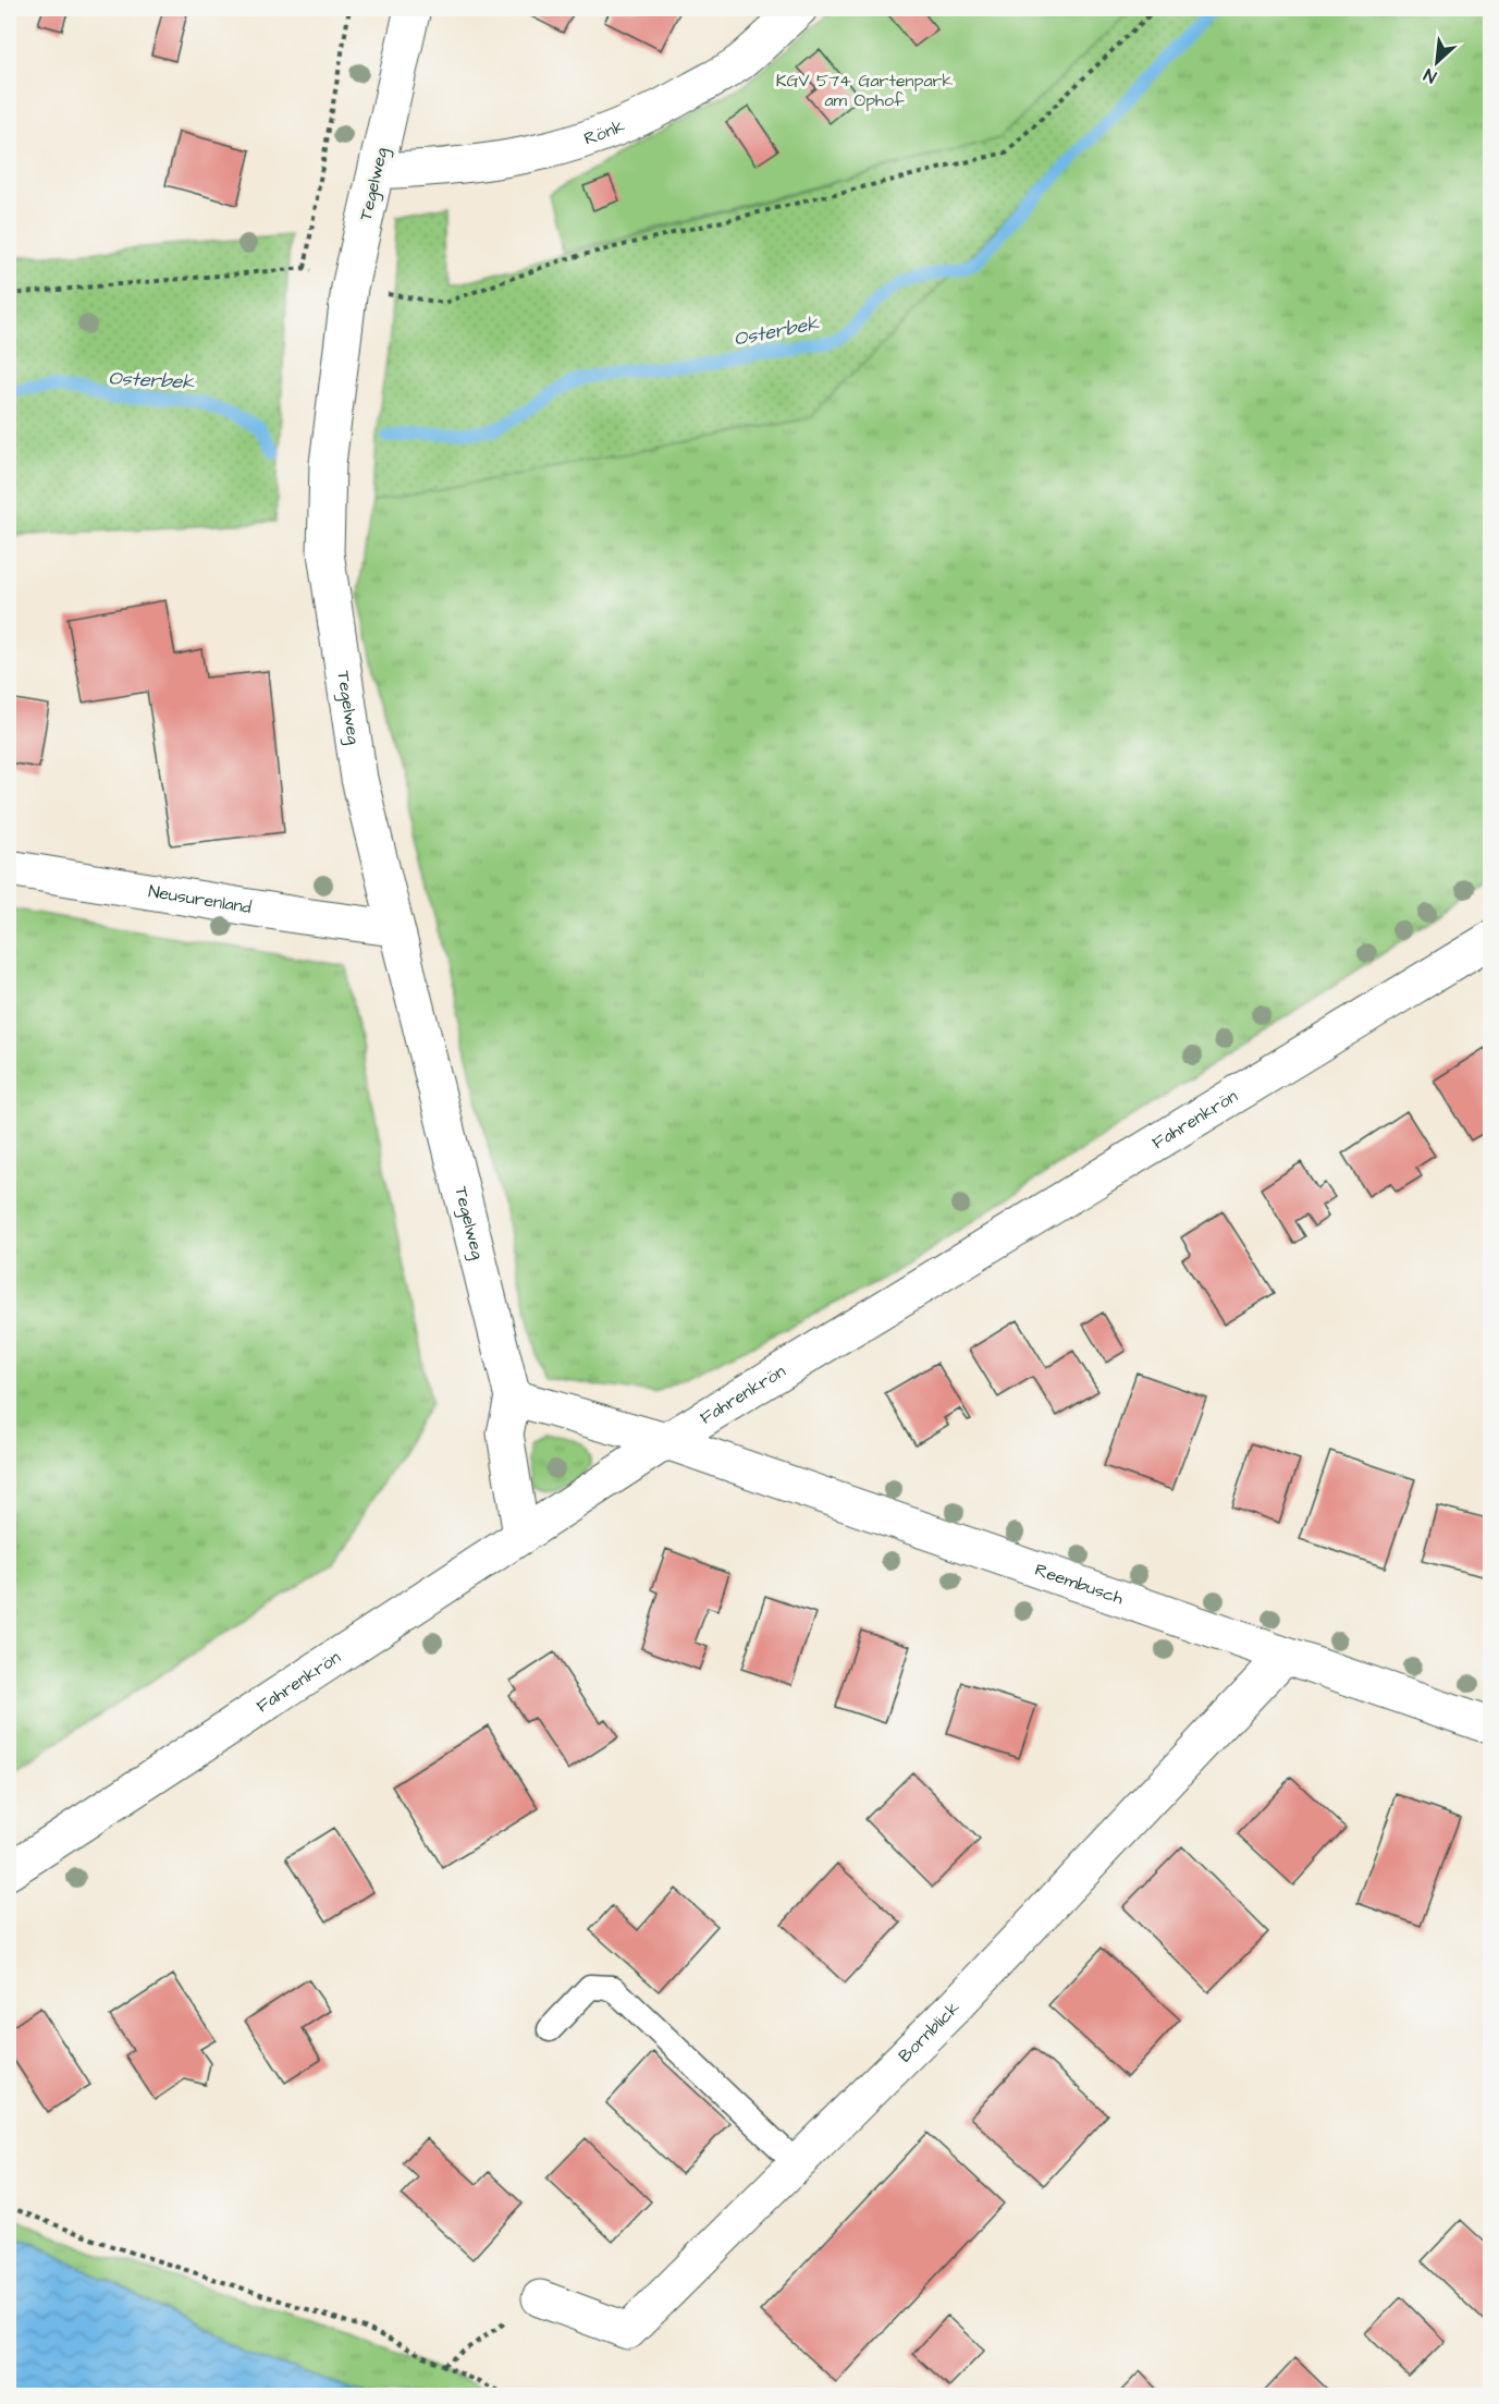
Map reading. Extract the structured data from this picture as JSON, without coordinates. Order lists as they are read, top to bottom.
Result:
{
  "streets": {
    "street": [
      "Rönk",
      "Tegelweg",
      "Neusurenland",
      "Fahrenkrön",
      "Reembusch",
      "Bornblick"
    ]
  },
  "crossings": [
    ["Rönk", "Tegelweg"],
    ["Tegelweg", "Neusurenland"],
    ["Tegelweg", "Fahrenkrön"],
    ["Fahrenkrön", "Reembusch"],
    ["Reembusch", "Bornblick"]
  ],
  "water": ["Osterbek"],
  "parks": ["KGV 574 Gartenpark am Ophof"],
  "north": "bottom left"
}
